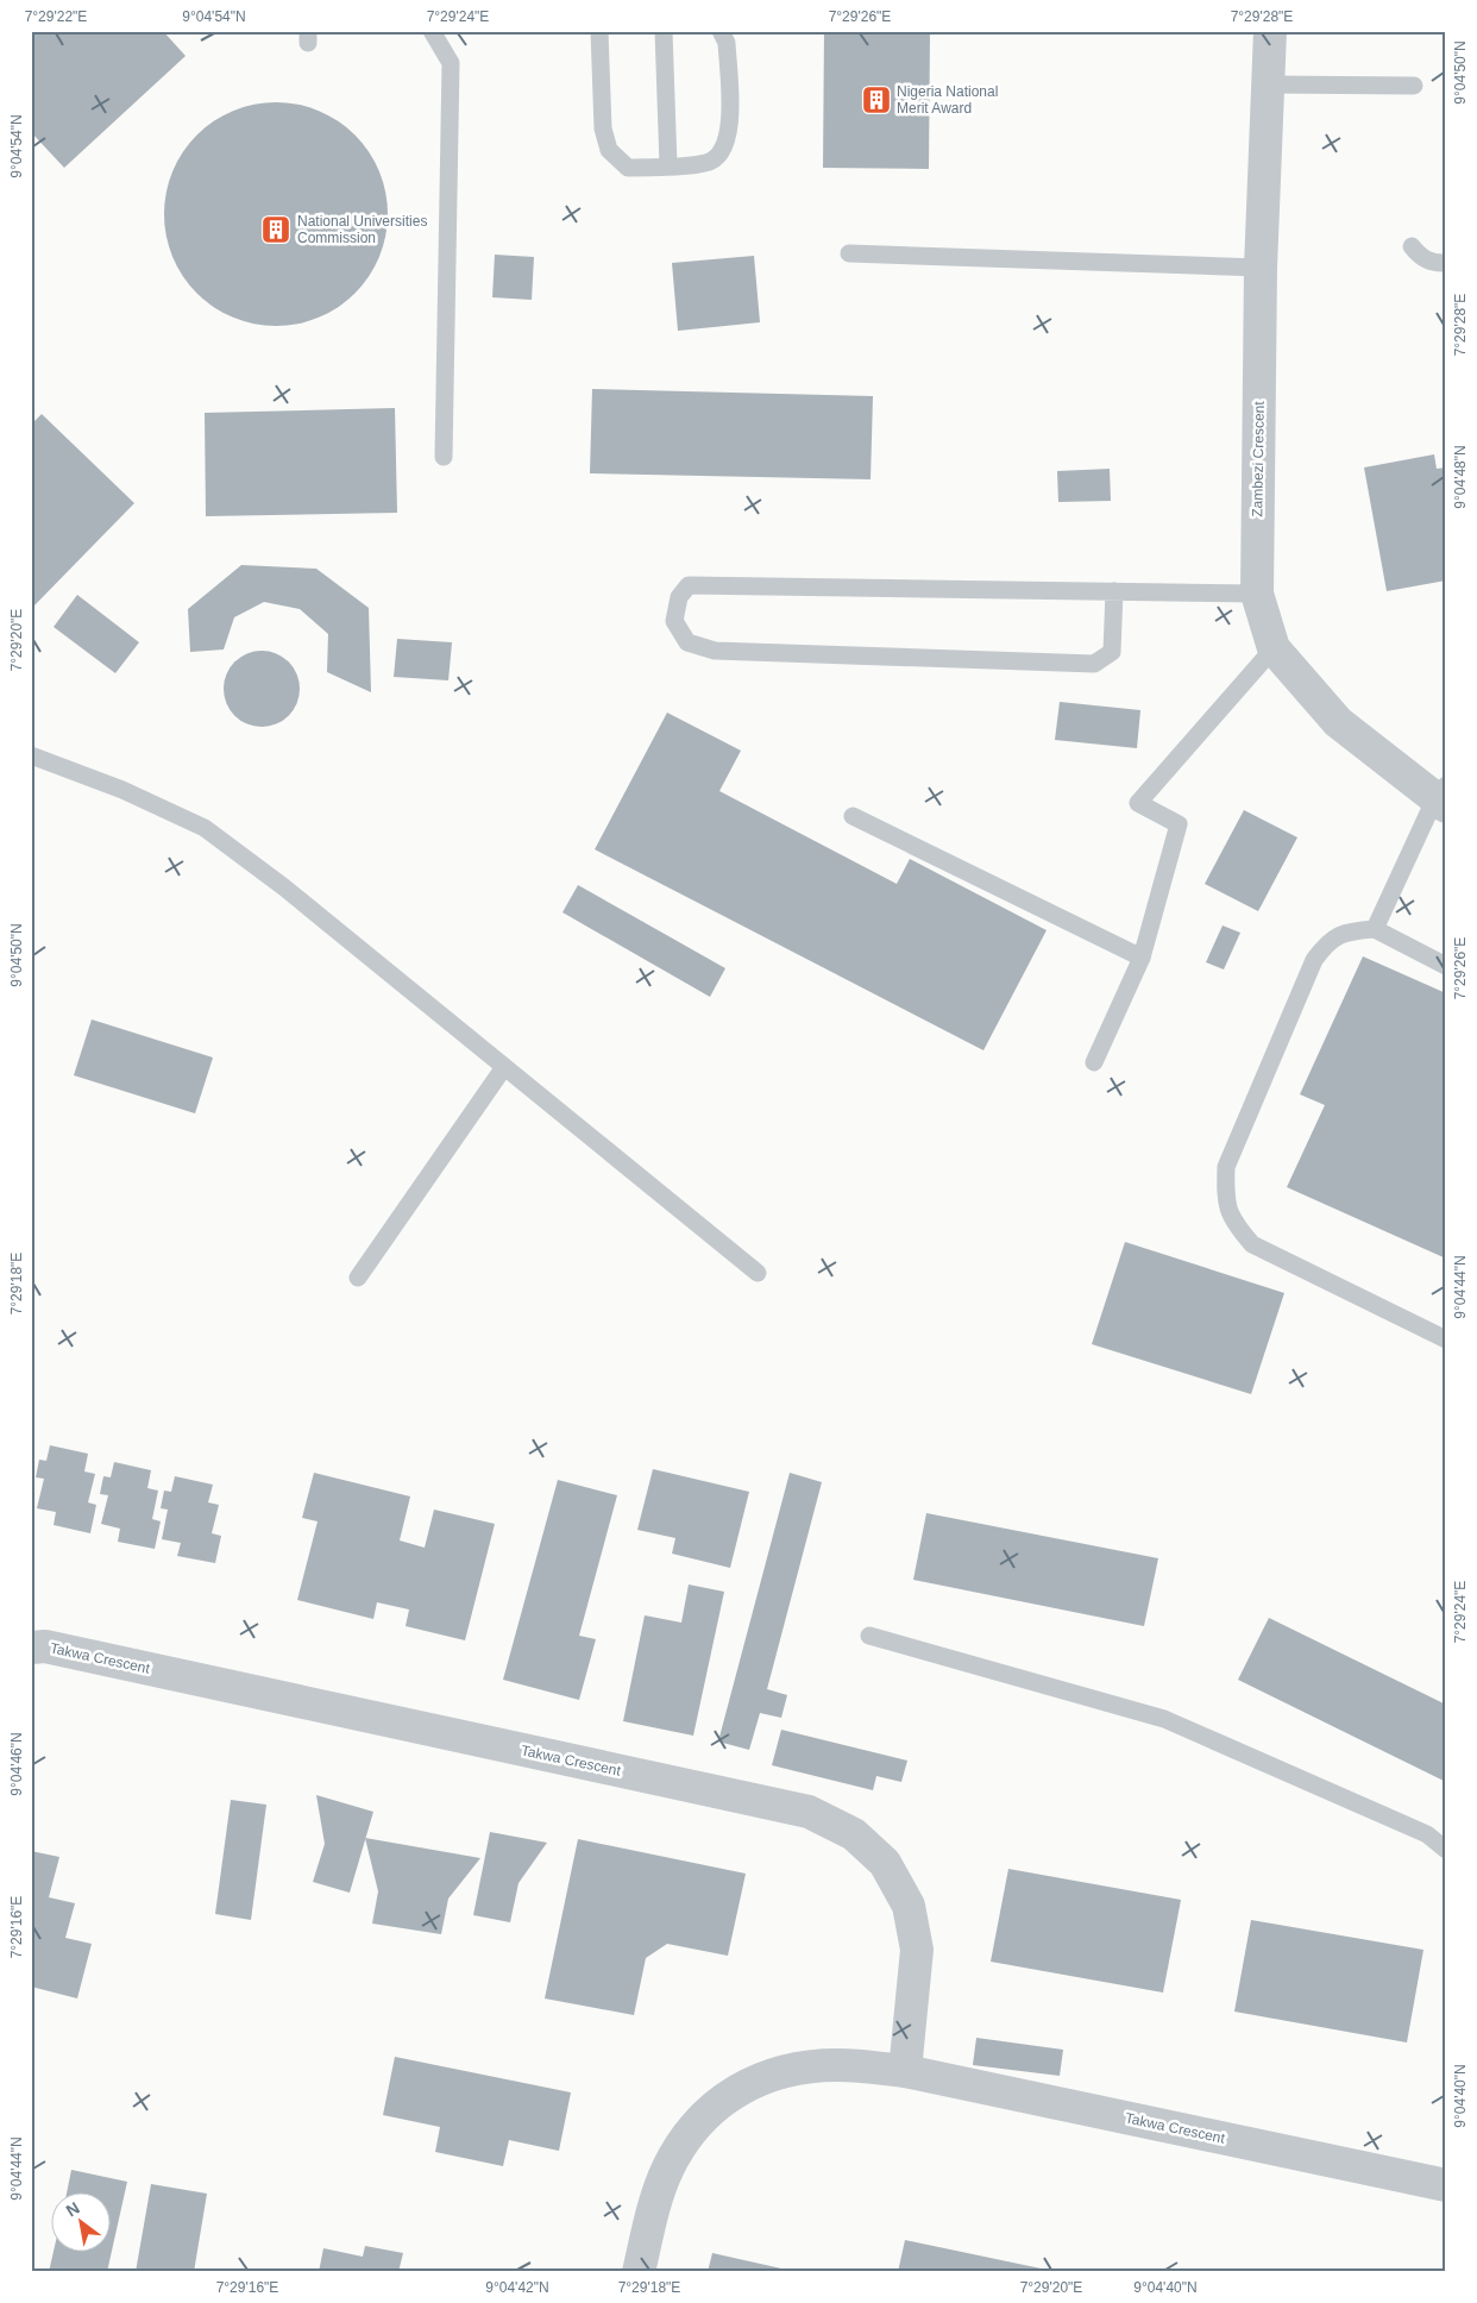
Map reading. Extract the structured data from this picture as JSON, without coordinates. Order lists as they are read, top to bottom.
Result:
{
  "streets": {
    "street": ["Zambezi Crescent", "Takwa Crescent"]
  },
  "places": {
    "building": ["Nigeria National Merit Award", "National Universities Commission"]
  },
  "north": "top left",
  "coordinates": [
    "7°29'22\"E",
    "9°04'54\"N",
    "7°29'24\"E",
    "7°29'26\"E",
    "7°29'28\"E",
    "9°04'50\"N",
    "9°04'48\"N",
    "7°29'20\"E",
    "7°29'18\"E",
    "9°04'44\"N",
    "9°04'46\"N",
    "7°29'16\"E",
    "9°04'40\"N",
    "9°04'42\"N"
  ]
}
